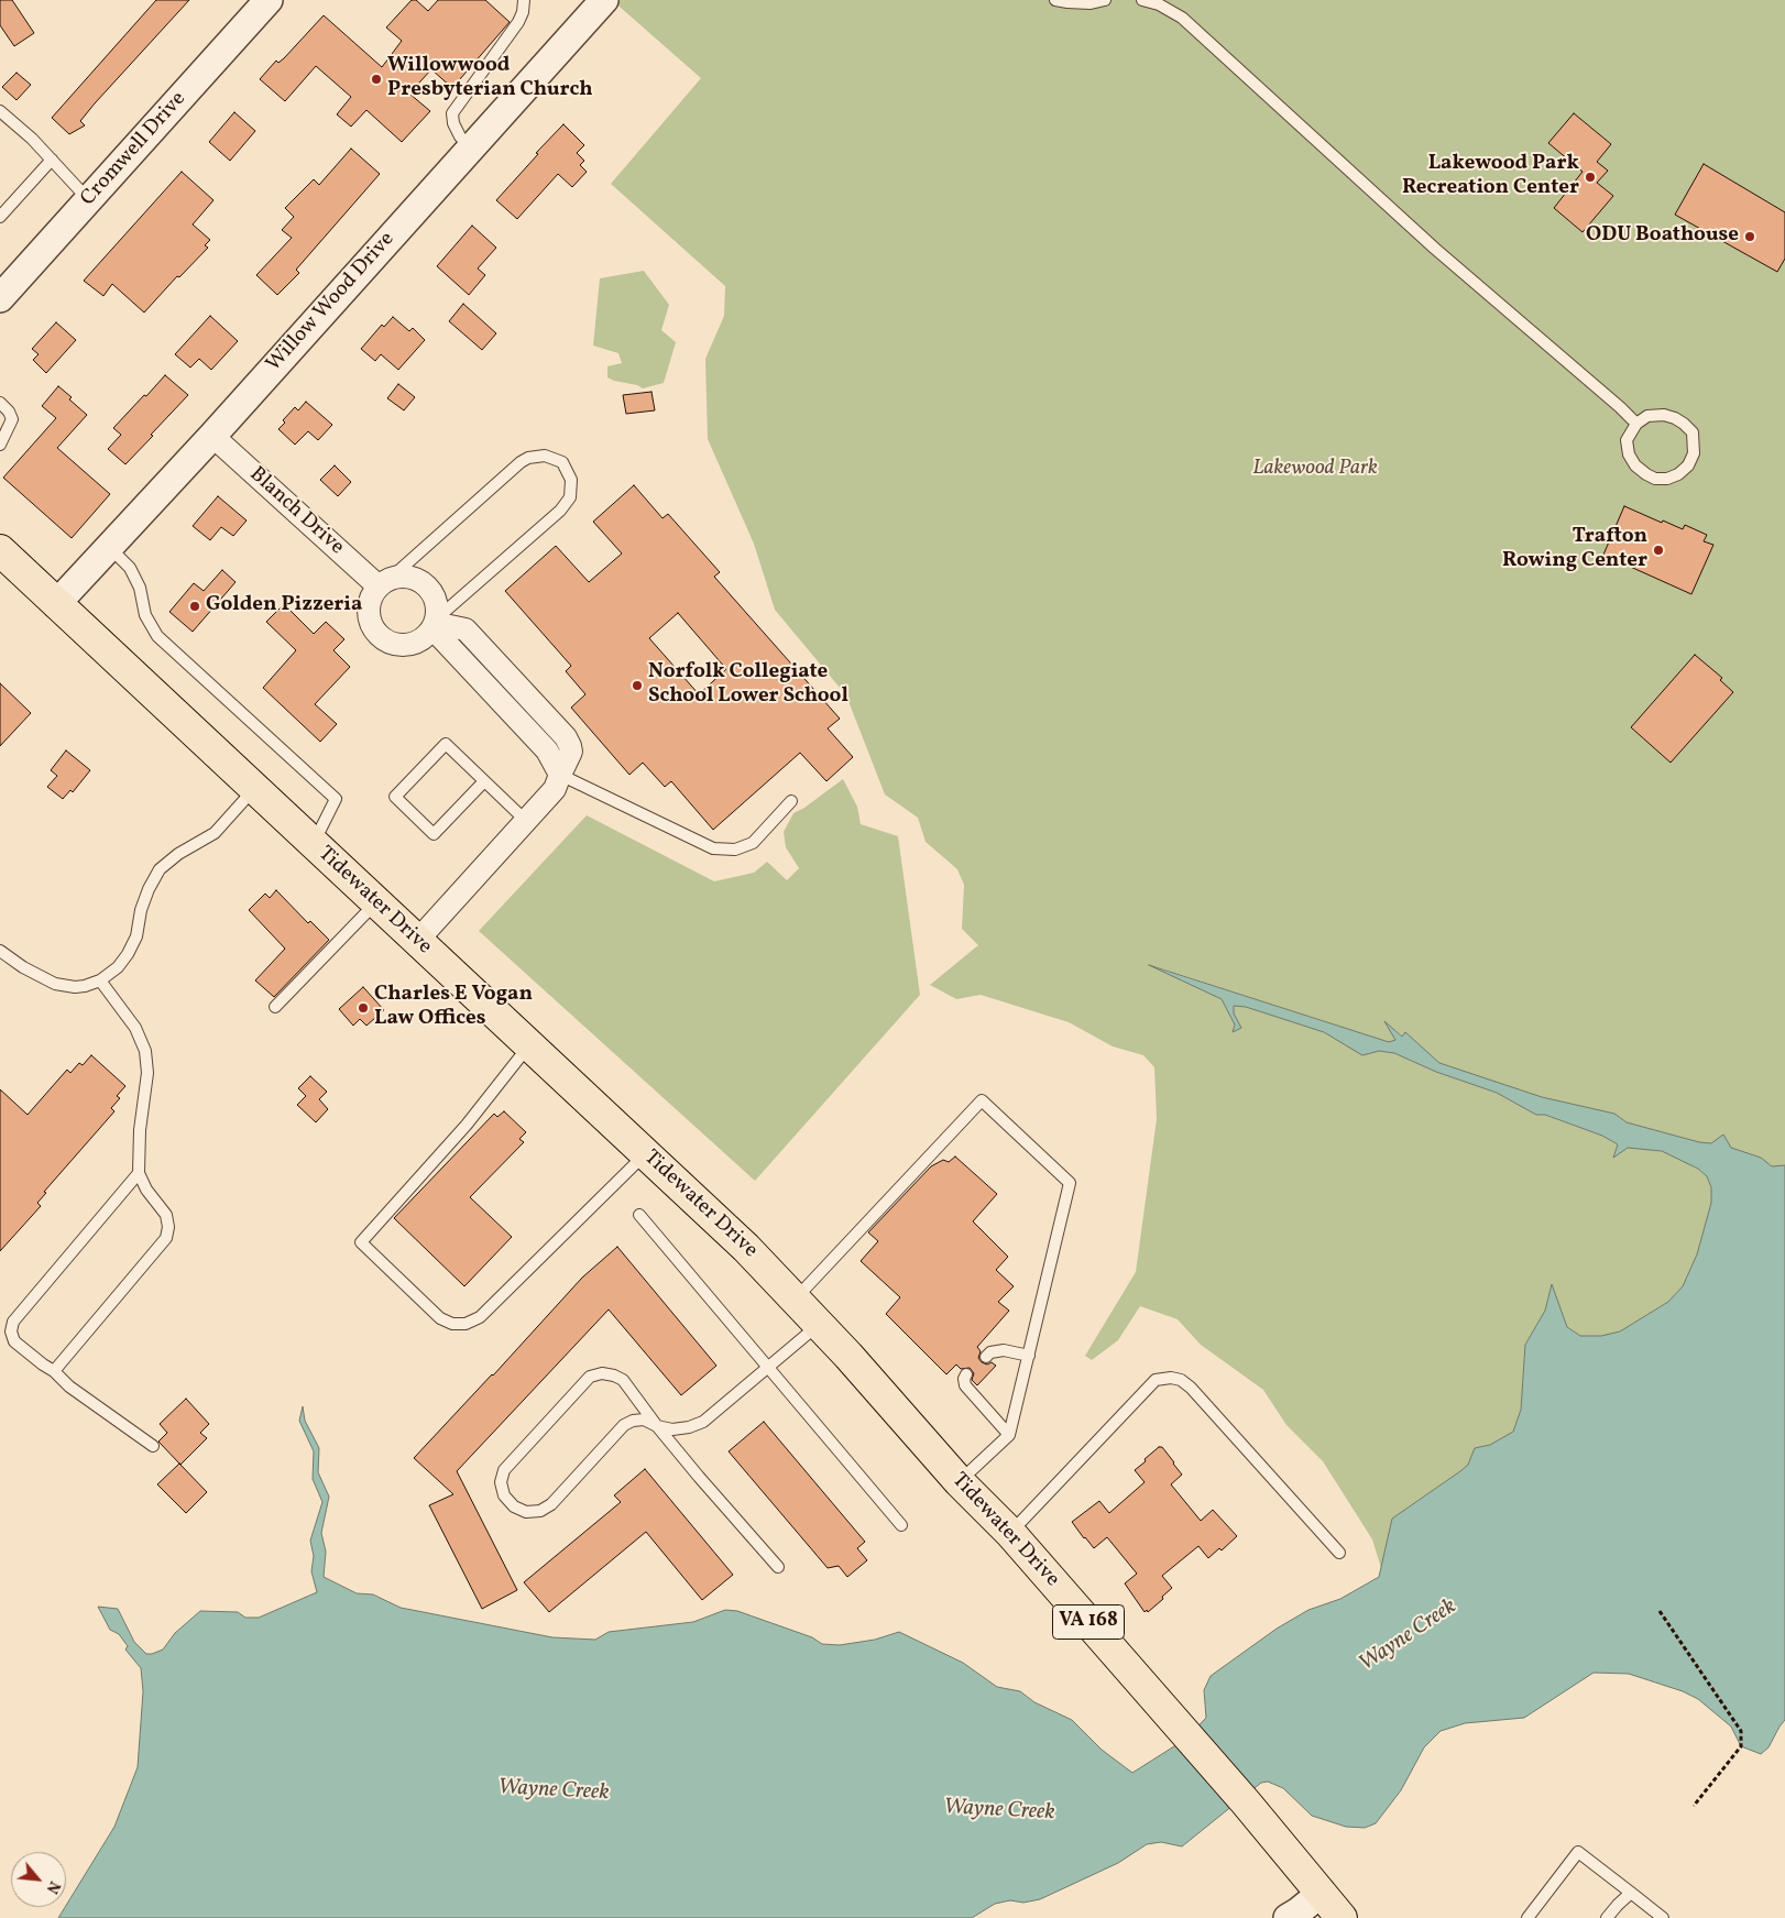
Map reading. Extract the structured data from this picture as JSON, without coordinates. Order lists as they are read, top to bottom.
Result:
{
  "streets": {
    "highway": ["Tidewater Drive", "VA 168"],
    "street": ["Cromwell Drive", "Willow Wood Drive", "Blanch Drive"]
  },
  "crossings": [
    ["Willow Wood Drive", "Blanch Drive"],
    ["Willow Wood Drive", "Tidewater Drive"]
  ],
  "water": ["Wayne Creek"],
  "parks": ["Lakewood Park"],
  "places": [
    "Willowwood Presbyterian Church",
    "Lakewood Park Recreation Center",
    "ODU Boathouse",
    "Trafton Rowing Center",
    "Golden Pizzeria",
    "Norfolk Collegiate School Lower School",
    "Charles E Vogan Law Offices"
  ],
  "north": "bottom right"
}
